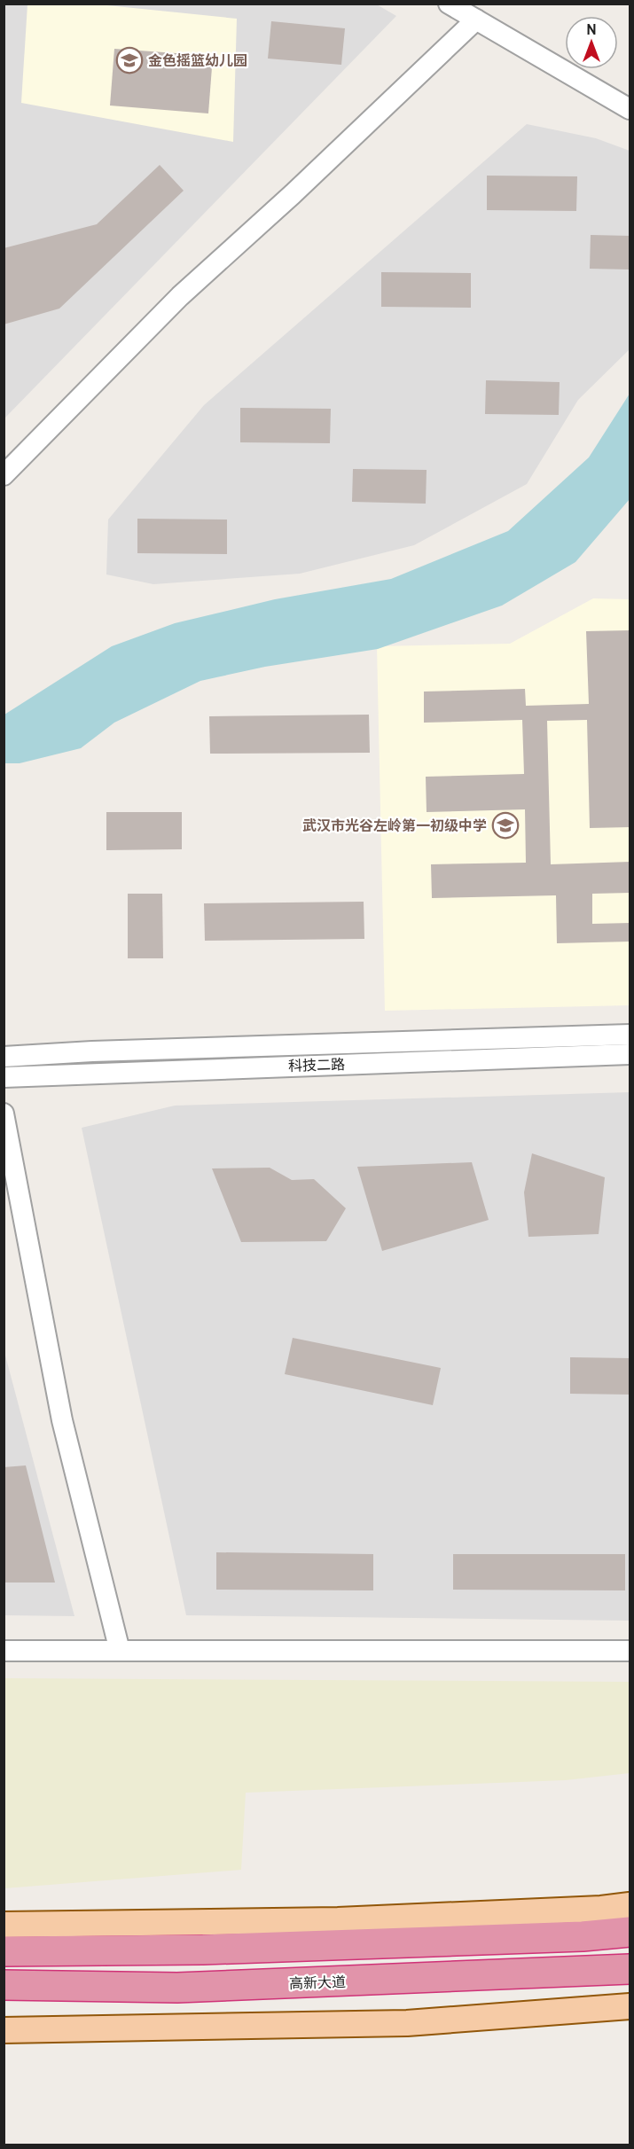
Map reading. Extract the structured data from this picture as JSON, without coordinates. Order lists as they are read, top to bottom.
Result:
{
  "streets": {
    "highway": ["高新大道"],
    "street": ["科技二路"]
  },
  "places": {
    "school or university": ["金色摇篮幼儿园", "武汉市光谷左岭第一初级中学"]
  },
  "north": "top"
}
